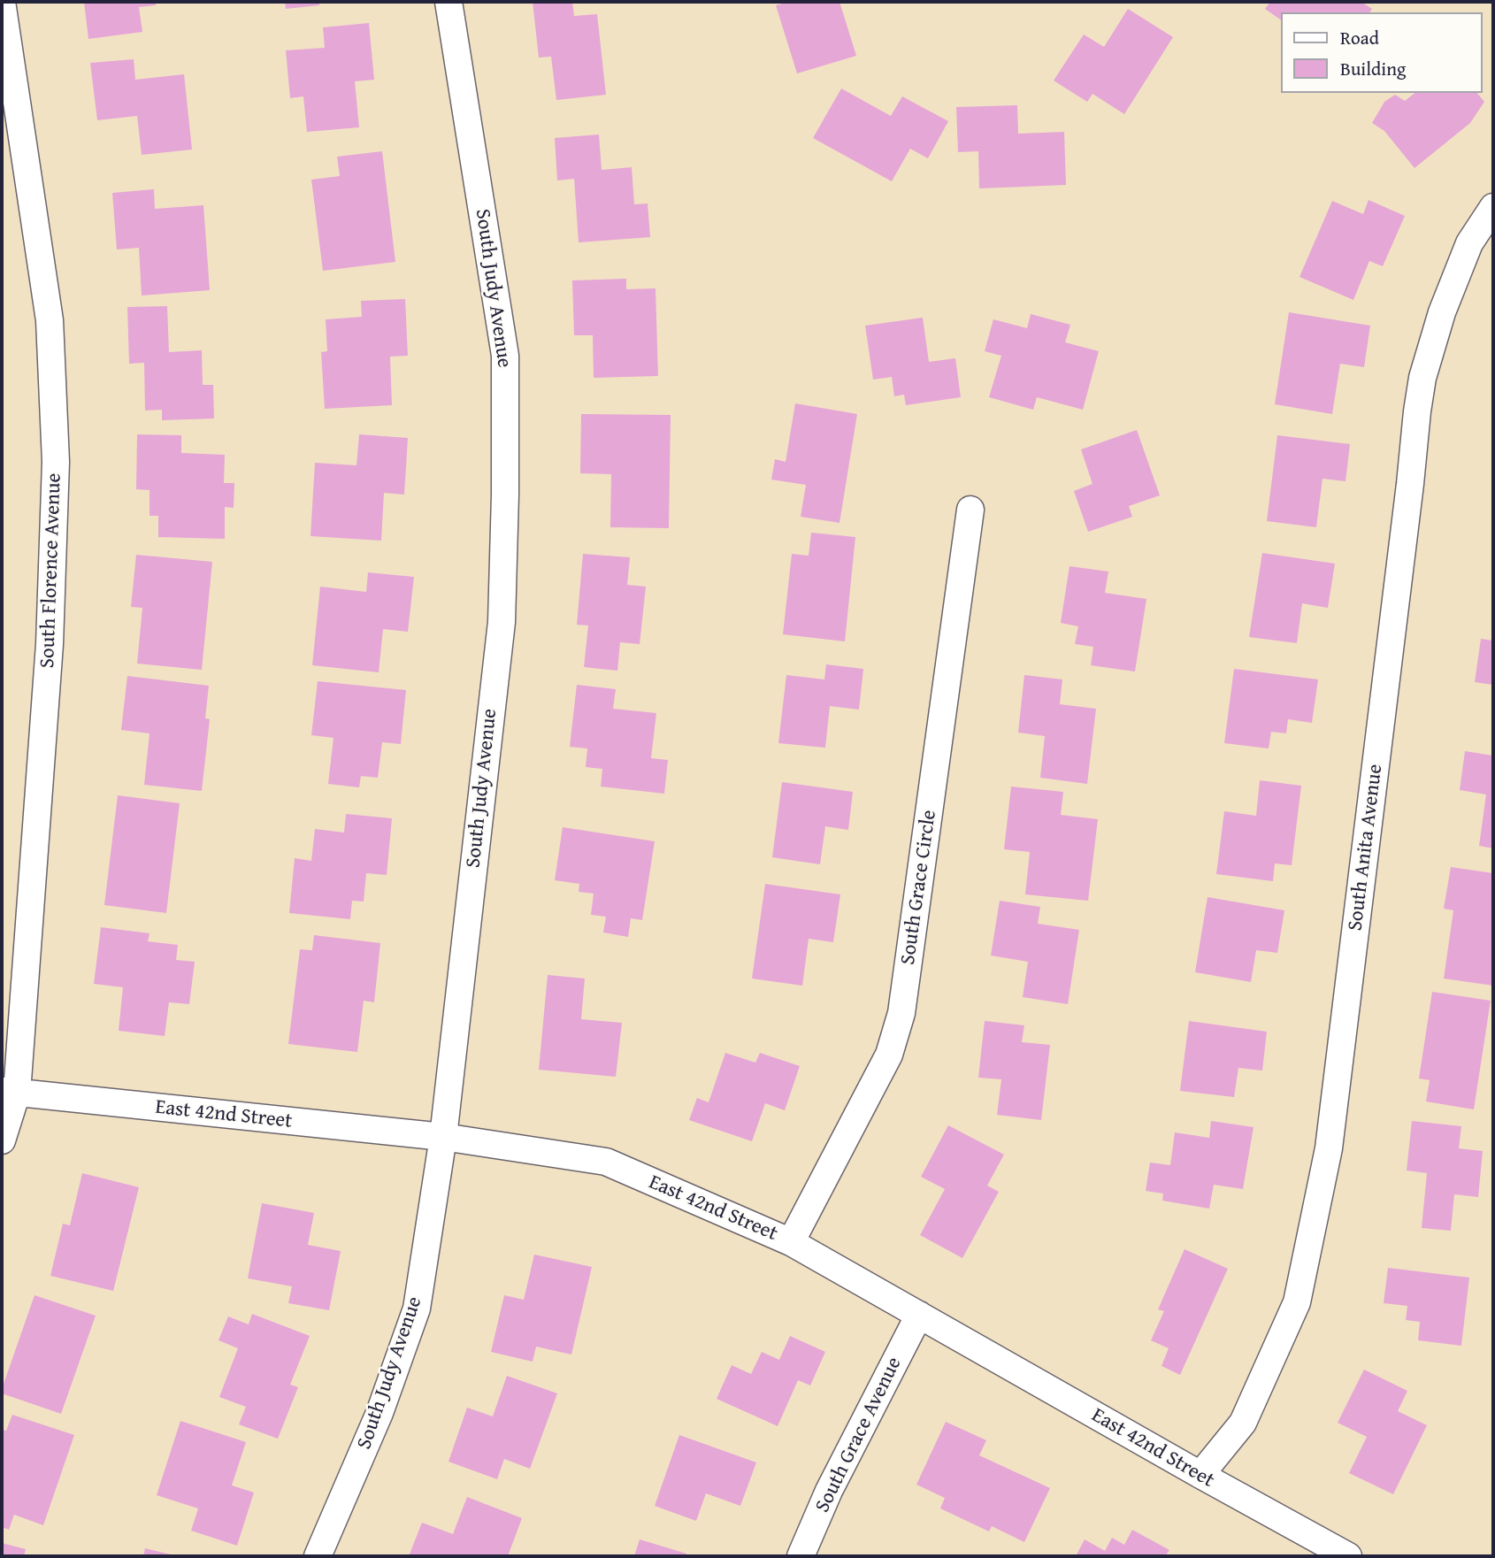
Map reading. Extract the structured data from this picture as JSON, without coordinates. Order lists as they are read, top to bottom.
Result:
{
  "streets": {
    "street": [
      "South Judy Avenue",
      "South Florence Avenue",
      "South Anita Avenue",
      "South Grace Circle",
      "East 42nd Street",
      "South Grace Avenue"
    ]
  },
  "crossings": [
    ["South Judy Avenue", "East 42nd Street"],
    ["South Florence Avenue", "East 42nd Street"],
    ["South Anita Avenue", "East 42nd Street"],
    ["South Grace Circle", "East 42nd Street"],
    ["East 42nd Street", "South Grace Avenue"]
  ],
  "legend": ["Road", "Building"]
}
